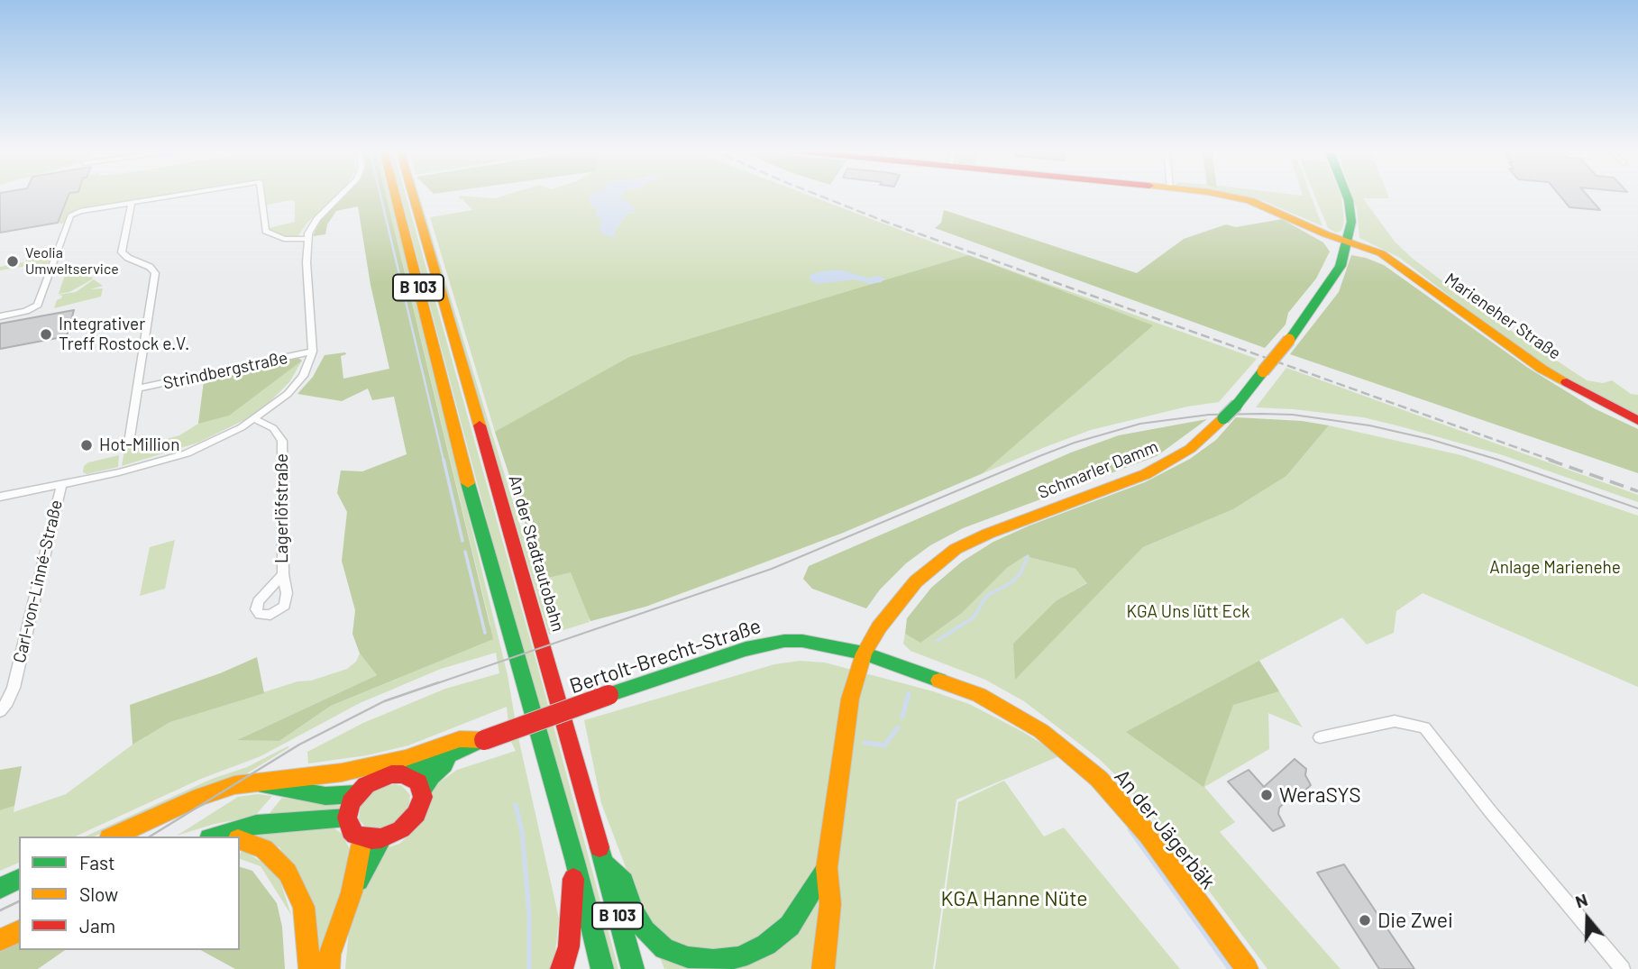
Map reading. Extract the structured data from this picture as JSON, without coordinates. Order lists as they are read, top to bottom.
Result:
{
  "streets": {
    "main road": [
      "B 103",
      "Marieneher Straße",
      "Schmarler Damm",
      "An der Stadtautobahn",
      "Bertolt-Brecht-Straße",
      "An der Jägerbäk"
    ],
    "street": ["Strindbergstraße", "Lagerlöfstraße", "Carl-von-Linné-Straße"]
  },
  "crossings": [
    ["Marieneher Straße", "Schmarler Damm"],
    ["Schmarler Damm", "Bertolt-Brecht-Straße"],
    ["Schmarler Damm", "An der Jägerbäk"],
    ["Bertolt-Brecht-Straße", "An der Jägerbäk"]
  ],
  "parks": ["Anlage Marienehe", "KGA Uns lütt Eck", "KGA Hanne Nüte"],
  "places": [
    "Veolia Umweltservice",
    "Integrativer Treff Rostock e.V.",
    "Hot-Million",
    "WeraSYS",
    "Die Zwei"
  ],
  "legend": ["Fast", "Slow", "Jam"],
  "north": "top"
}
